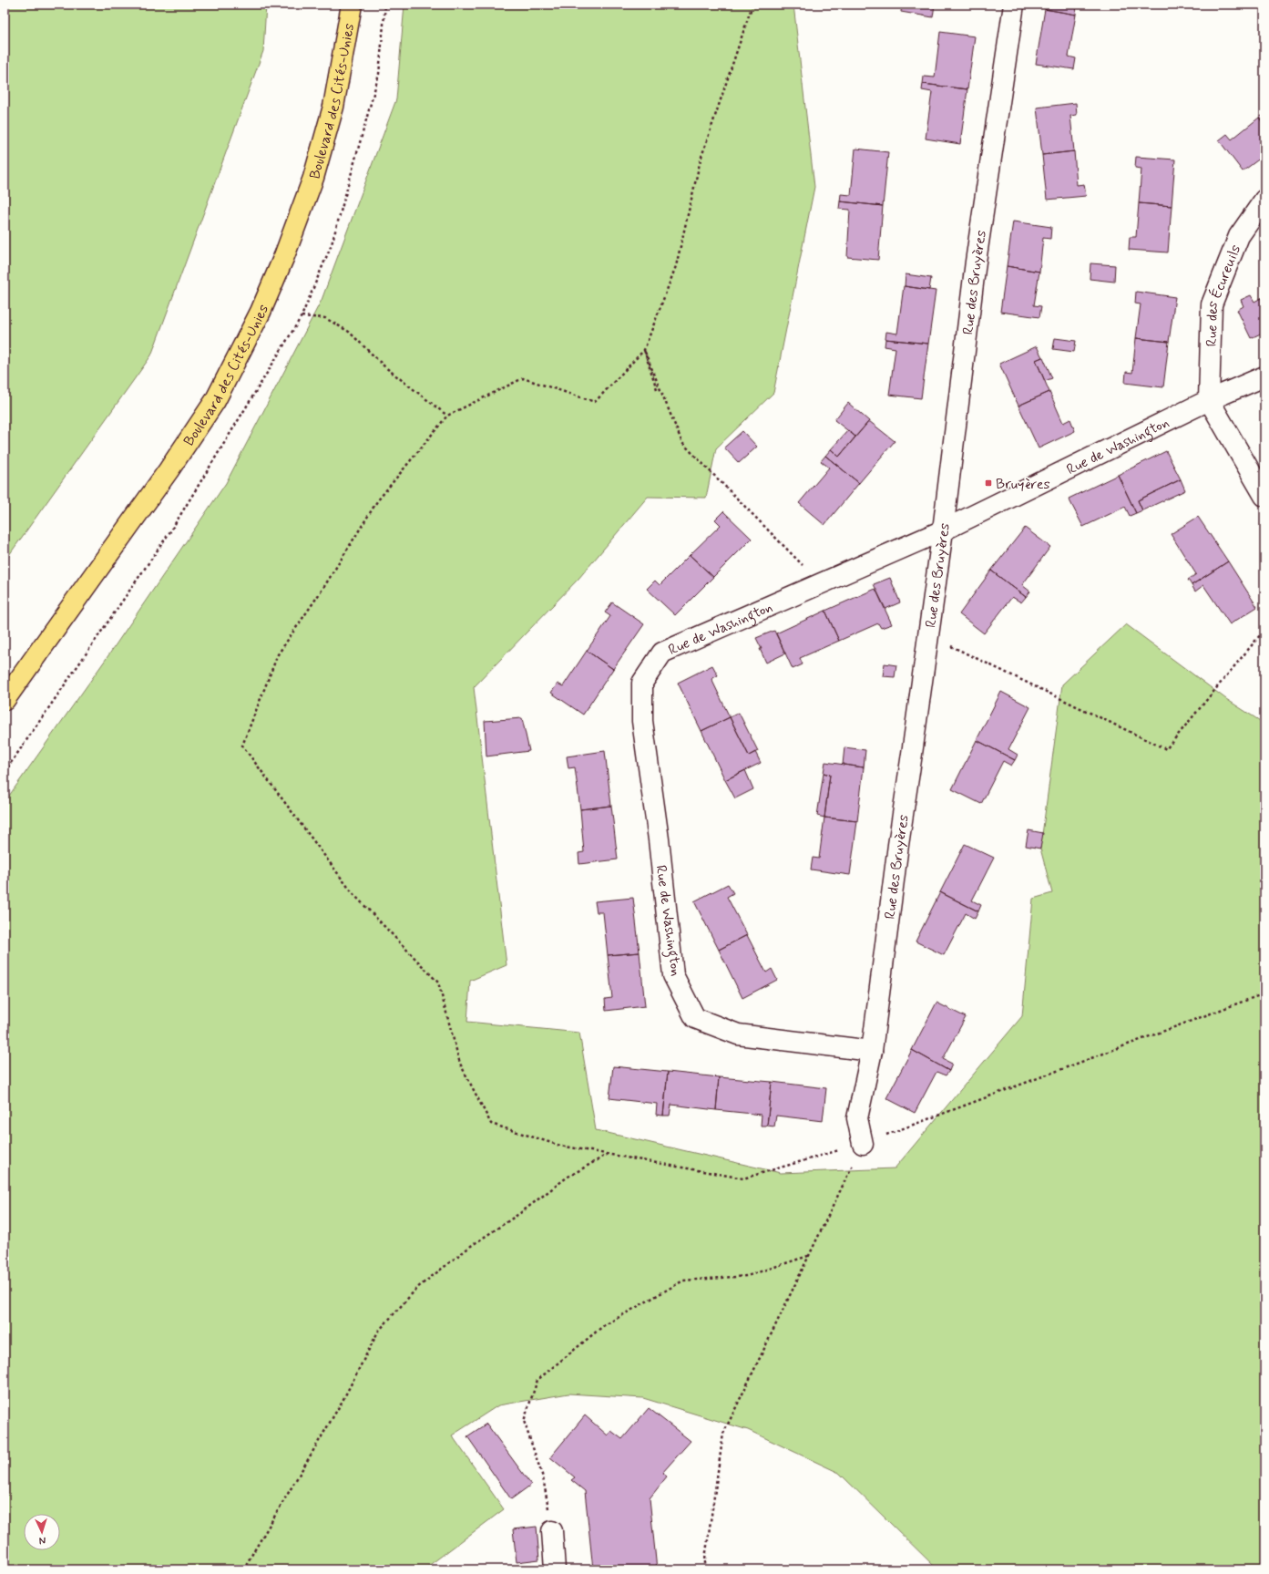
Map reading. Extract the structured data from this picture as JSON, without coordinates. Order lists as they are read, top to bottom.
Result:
{
  "streets": {
    "main road": ["Boulevard des Cités-Unies"],
    "street": ["Rue des Bruyères", "Rue des Écureuils", "Rue de Washington"]
  },
  "crossings": [
    ["Rue des Bruyères", "Rue de Washington"],
    ["Rue des Écureuils", "Rue de Washington"]
  ],
  "places": {
    "transit": ["Bruyères"]
  },
  "north": "bottom"
}
